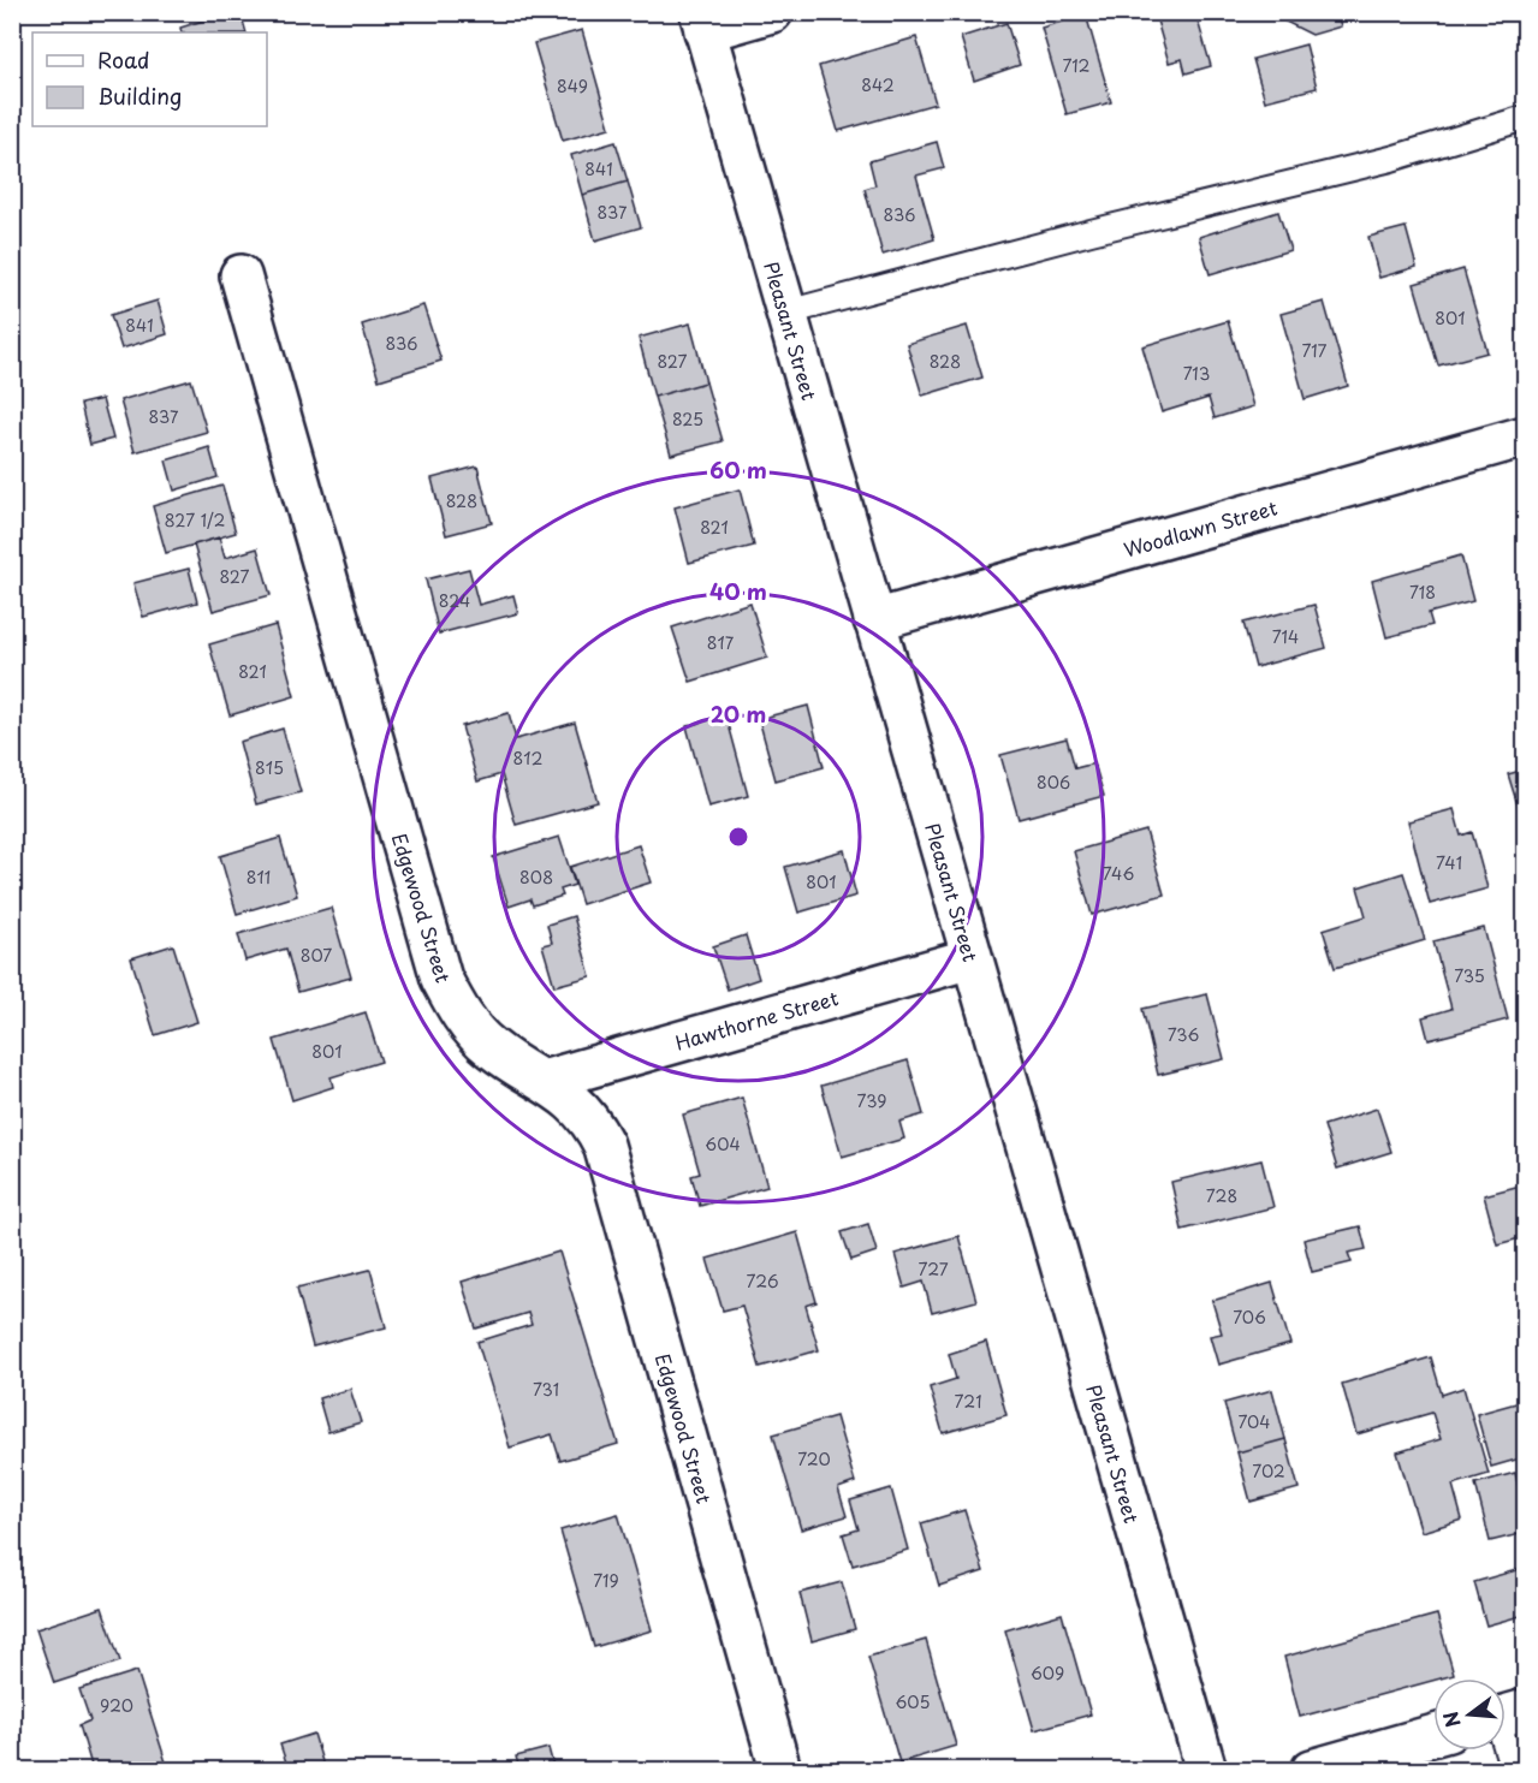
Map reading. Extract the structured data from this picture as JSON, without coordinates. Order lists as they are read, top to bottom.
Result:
{
  "streets": {
    "street": [
      "Pleasant Street",
      "Woodlawn Street",
      "Edgewood Street",
      "Hawthorne Street"
    ]
  },
  "crossings": [
    ["Pleasant Street", "Woodlawn Street"],
    ["Pleasant Street", "Hawthorne Street"],
    ["Edgewood Street", "Hawthorne Street"]
  ],
  "house_numbers": [
    "712",
    "842",
    "849",
    "841",
    "837",
    "836",
    "801",
    "841",
    "836",
    "717",
    "827",
    "828",
    "713",
    "837",
    "825",
    "828",
    "827 1/2",
    "821",
    "827",
    "718",
    "824",
    "714",
    "817",
    "821",
    "812",
    "815",
    "806",
    "741",
    "746",
    "811",
    "808",
    "801",
    "807",
    "735",
    "736",
    "801",
    "739",
    "604",
    "728",
    "727",
    "726",
    "706",
    "731",
    "721",
    "704",
    "720",
    "702",
    "719",
    "609",
    "605",
    "920"
  ],
  "legend": ["Road", "Building"],
  "north": "left",
  "rings": ["60 m", "40 m", "20 m"]
}
